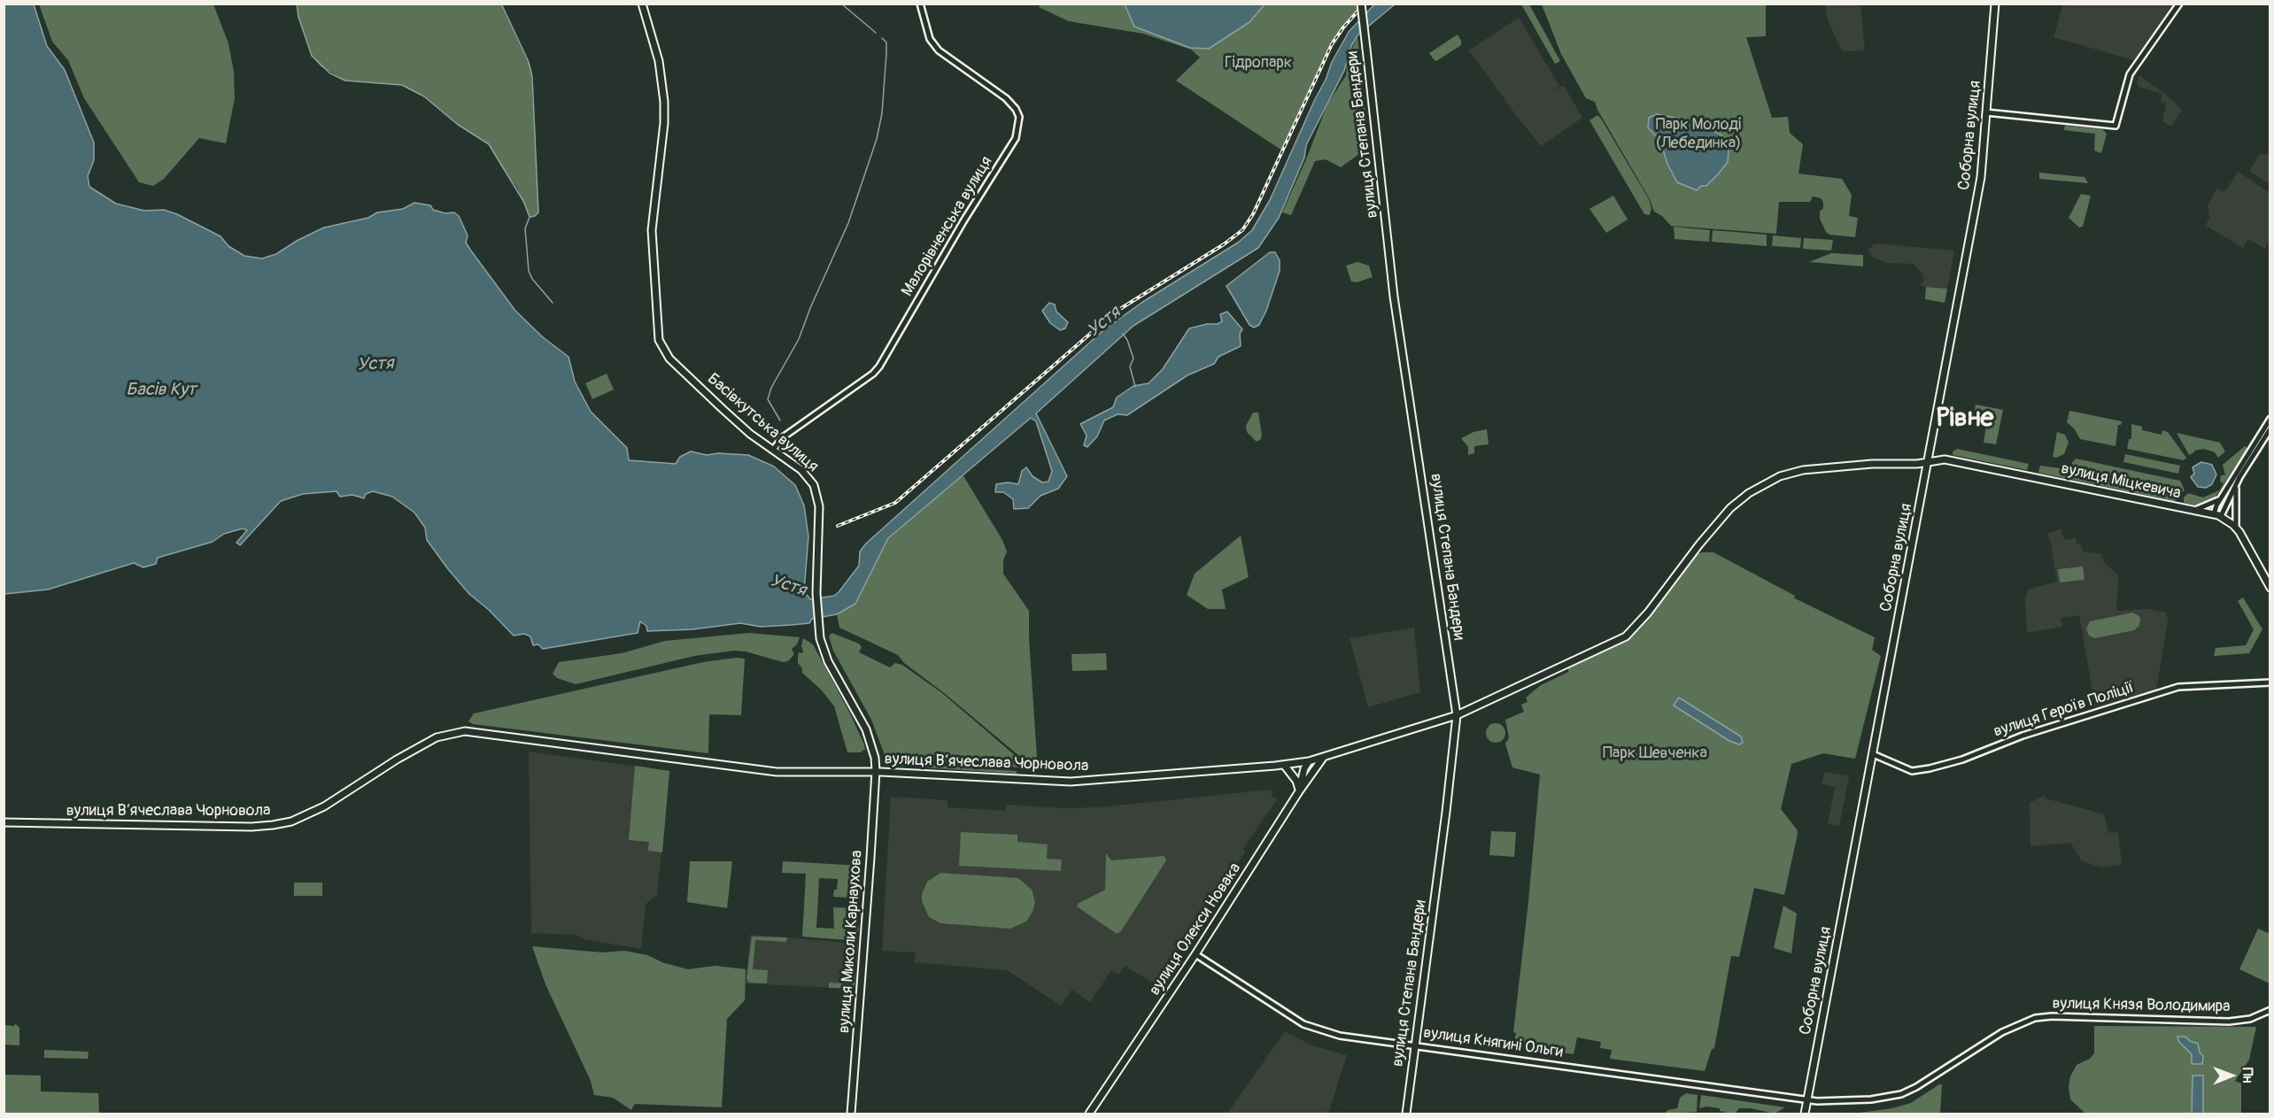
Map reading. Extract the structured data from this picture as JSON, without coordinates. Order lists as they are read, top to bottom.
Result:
{
  "streets": {
    "main road": [
      "вулиця Степана Бандери",
      "Соборна вулиця",
      "Басівкутська вулиця",
      "вулиця Міцкевича",
      "вулиця Вʼячеслава Чорновола",
      "вулиця Олекси Новака",
      "вулиця Миколи Карнаухова"
    ],
    "street": [
      "Малорівненська вулиця",
      "вулиця Героїв Поліції",
      "вулиця Князя Володимира",
      "вулиця Княгині Ольги"
    ]
  },
  "crossings": [
    ["вулиця Степана Бандери", "вулиця Вʼячеслава Чорновола"],
    ["вулиця Степана Бандери", "вулиця Княгині Ольги"],
    ["Соборна вулиця", "вулиця Міцкевича"],
    ["Соборна вулиця", "вулиця Героїв Поліції"],
    ["Соборна вулиця", "вулиця Вʼячеслава Чорновола"],
    ["Соборна вулиця", "вулиця Князя Володимира"],
    ["Соборна вулиця", "вулиця Княгині Ольги"],
    ["Малорівненська вулиця", "Басівкутська вулиця"],
    ["Басівкутська вулиця", "вулиця Вʼячеслава Чорновола"],
    ["Басівкутська вулиця", "вулиця Миколи Карнаухова"],
    ["вулиця Міцкевича", "вулиця Вʼячеслава Чорновола"],
    ["вулиця Вʼячеслава Чорновола", "вулиця Олекси Новака"],
    ["вулиця Вʼячеслава Чорновола", "вулиця Миколи Карнаухова"],
    ["вулиця Олекси Новака", "вулиця Княгині Ольги"],
    ["вулиця Князя Володимира", "вулиця Княгині Ольги"]
  ],
  "districts": ["Рівне"],
  "water": ["Устя", "Басів Кут"],
  "parks": ["Гідропарк", "Парк Молоді (Лебединка)", "Парк Шевченка"],
  "north": "right"
}
